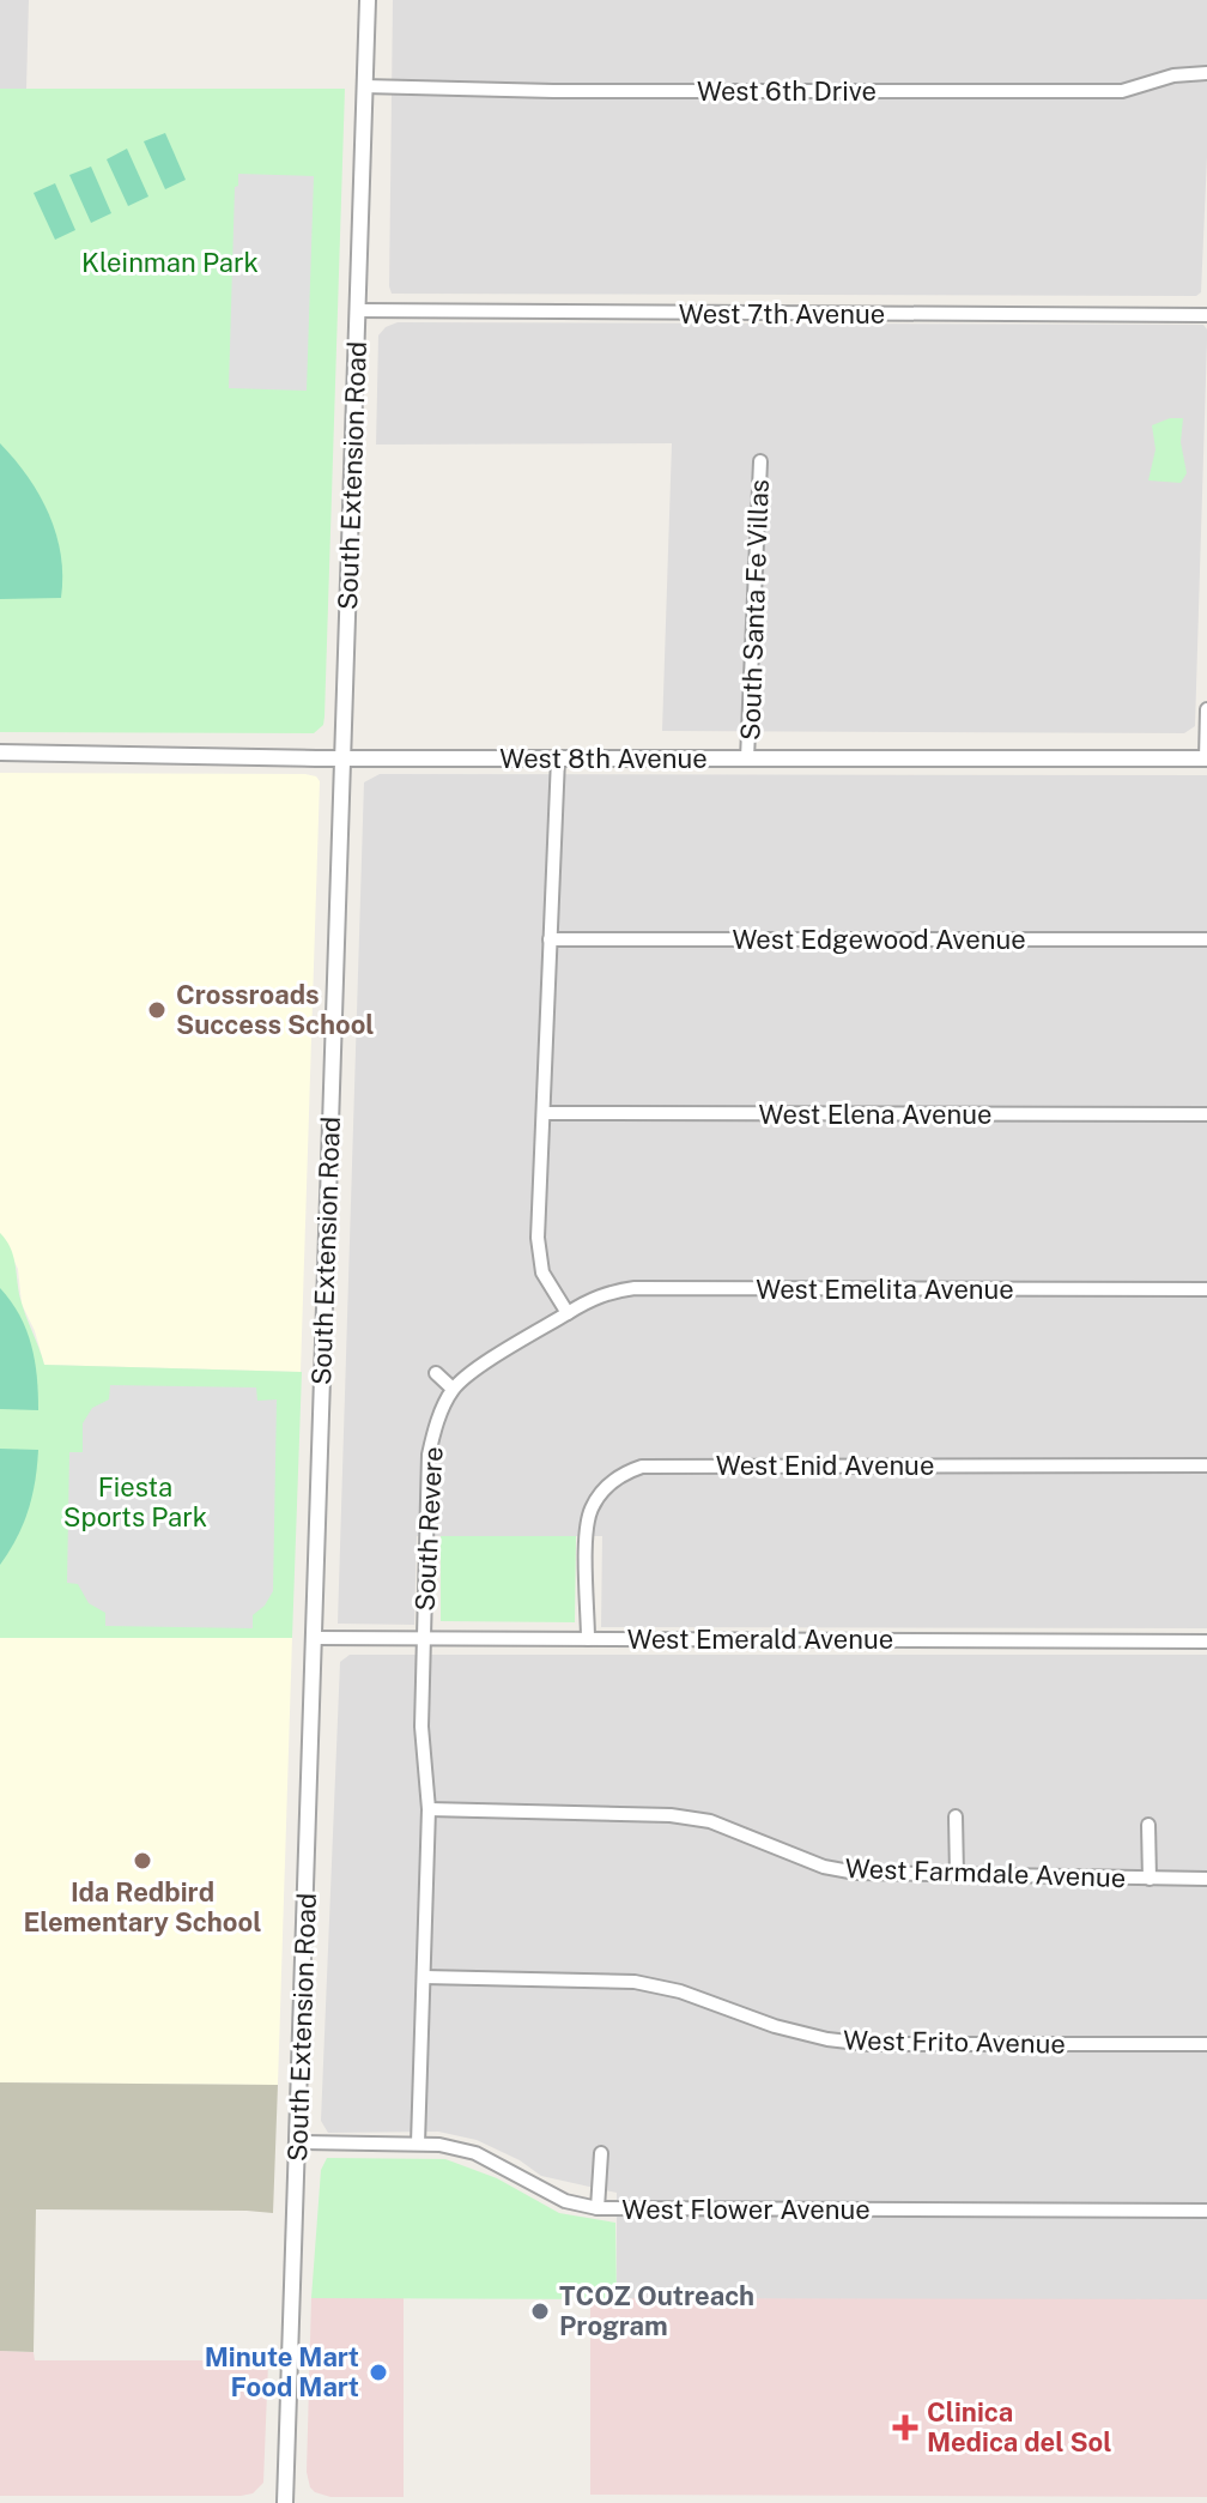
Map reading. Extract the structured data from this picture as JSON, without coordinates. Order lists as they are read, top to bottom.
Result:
{
  "streets": {
    "street": [
      "West 6th Drive",
      "West 7th Avenue",
      "South Extension Road",
      "South Santa Fe Villas",
      "West 8th Avenue",
      "West Edgewood Avenue",
      "West Elena Avenue",
      "West Emelita Avenue",
      "West Enid Avenue",
      "South Revere",
      "West Emerald Avenue",
      "West Farmdale Avenue",
      "West Frito Avenue",
      "West Flower Avenue"
    ]
  },
  "crossings": [
    ["West 6th Drive", "South Extension Road"],
    ["West 7th Avenue", "South Extension Road"],
    ["South Extension Road", "West 8th Avenue"],
    ["South Extension Road", "West Emerald Avenue"],
    ["South Extension Road", "West Flower Avenue"],
    ["South Santa Fe Villas", "West 8th Avenue"],
    ["West Emelita Avenue", "South Revere"],
    ["West Enid Avenue", "West Emerald Avenue"],
    ["South Revere", "West Emerald Avenue"],
    ["South Revere", "West Farmdale Avenue"],
    ["South Revere", "West Frito Avenue"],
    ["South Revere", "West Flower Avenue"]
  ],
  "parks": ["Kleinman Park", "Fiesta Sports Park"],
  "places": {
    "other": [
      "Crossroads Success School",
      "Ida Redbird Elementary School",
      "TCOZ Outreach Program",
      "Minute Mart Food Mart"
    ],
    "health": ["Clinica Medica del Sol"]
  }
}
